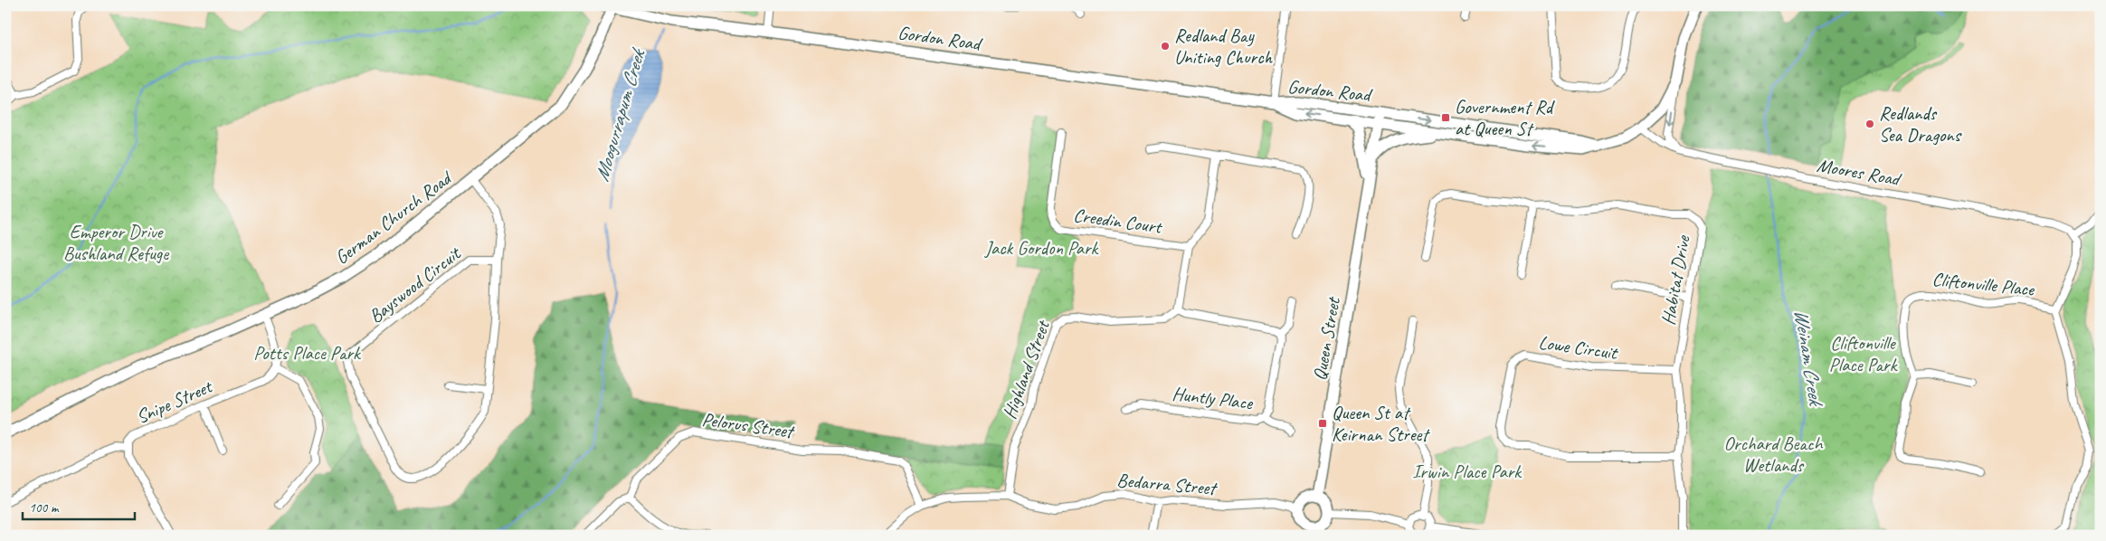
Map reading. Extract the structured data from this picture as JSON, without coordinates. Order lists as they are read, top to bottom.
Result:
{
  "streets": {
    "street": [
      "Gordon Road",
      "Moores Road",
      "German Church Road",
      "Creedin Court",
      "Habitat Drive",
      "Cliftonville Place",
      "Bayswood Circuit",
      "Queen Street",
      "Lowe Circuit",
      "Highland Street",
      "Huntly Place",
      "Snipe Street",
      "Pelorus Street",
      "Bedarra Street"
    ]
  },
  "crossings": [
    ["Gordon Road", "German Church Road"],
    ["Gordon Road", "Queen Street"],
    ["German Church Road", "Bayswood Circuit"],
    ["Habitat Drive", "Lowe Circuit"],
    ["Queen Street", "Bedarra Street"],
    ["Highland Street", "Bedarra Street"],
    ["Pelorus Street", "Bedarra Street"]
  ],
  "water": ["Moogurrapum Creek", "Weinam Creek"],
  "parks": [
    "Emperor Drive Bushland Refuge",
    "Jack Gordon Park",
    "Cliftonville Place Park",
    "Potts Place Park",
    "Orchard Beach Wetlands",
    "Irwin Place Park"
  ],
  "places": {
    "other": ["Redland Bay Uniting Church", "Redlands Sea Dragons"],
    "transit": ["Government Rd at Queen St", "Queen St at Keirnan Street"]
  },
  "scale_bar": "100 m"
}
